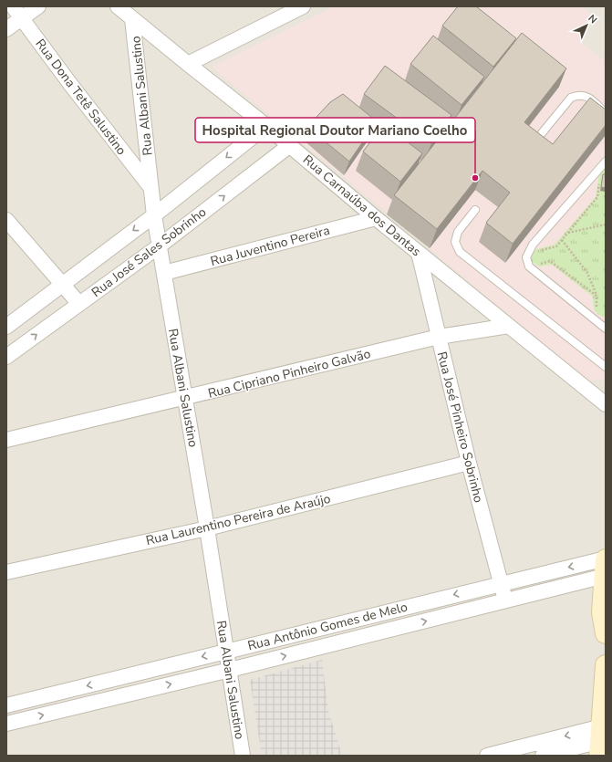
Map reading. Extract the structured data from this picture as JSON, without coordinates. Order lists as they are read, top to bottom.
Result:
{
  "streets": {
    "street": [
      "Rua Albani Salustino",
      "Rua Dona Tetê Salustino",
      "Rua Carnaúba dos Dantas",
      "Rua Juventino Pereira",
      "Rua José Sales Sobrinho",
      "Rua Cipriano Pinheiro Galvão",
      "Rua José Pinheiro Sobrinho",
      "Rua Laurentino Pereira de Araújo",
      "Rua Antônio Gomes de Melo"
    ]
  },
  "crossings": [
    ["Rua Albani Salustino", "Rua Dona Tetê Salustino"],
    ["Rua Albani Salustino", "Rua Carnaúba dos Dantas"],
    ["Rua Albani Salustino", "Rua Juventino Pereira"],
    ["Rua Albani Salustino", "Rua José Sales Sobrinho"],
    ["Rua Albani Salustino", "Rua Cipriano Pinheiro Galvão"],
    ["Rua Albani Salustino", "Rua Laurentino Pereira de Araújo"],
    ["Rua Albani Salustino", "Rua Antônio Gomes de Melo"],
    ["Rua Carnaúba dos Dantas", "Rua Juventino Pereira"],
    ["Rua Carnaúba dos Dantas", "Rua José Sales Sobrinho"],
    ["Rua Carnaúba dos Dantas", "Rua Cipriano Pinheiro Galvão"],
    ["Rua Carnaúba dos Dantas", "Rua José Pinheiro Sobrinho"],
    ["Rua Cipriano Pinheiro Galvão", "Rua José Pinheiro Sobrinho"],
    ["Rua José Pinheiro Sobrinho", "Rua Laurentino Pereira de Araújo"],
    ["Rua José Pinheiro Sobrinho", "Rua Antônio Gomes de Melo"]
  ],
  "places": ["Hospital Regional Doutor Mariano Coelho"],
  "north": "top right"
}
